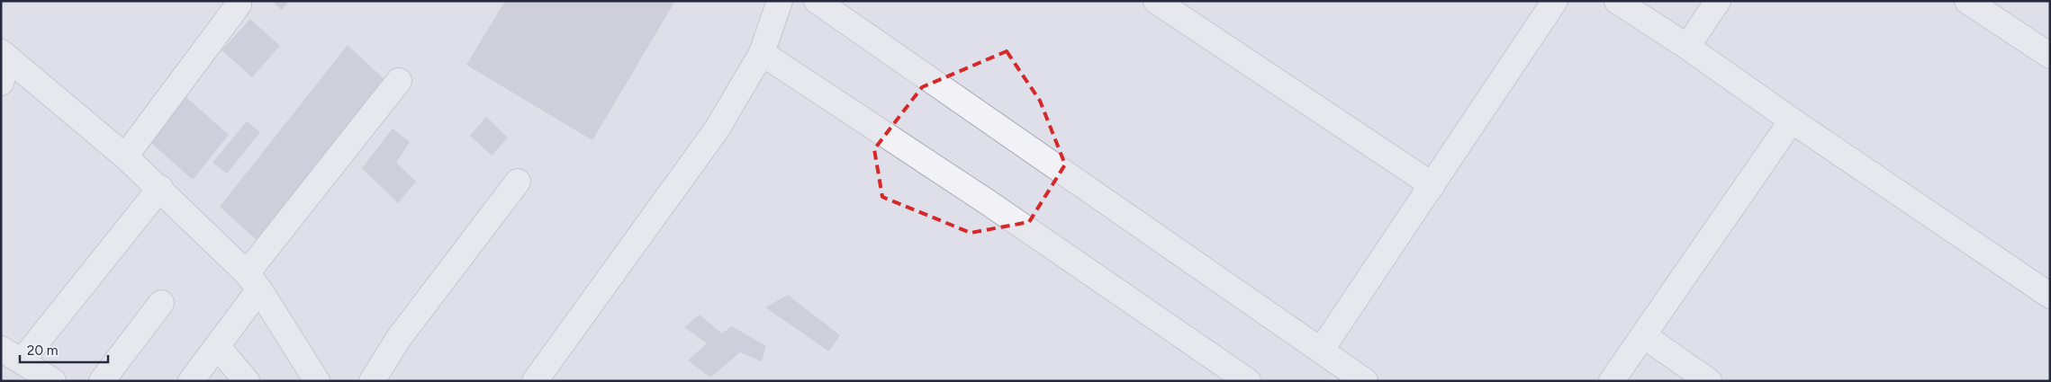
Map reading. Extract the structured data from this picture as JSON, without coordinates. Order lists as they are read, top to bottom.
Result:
{
  "scale_bar": "20 m"
}
